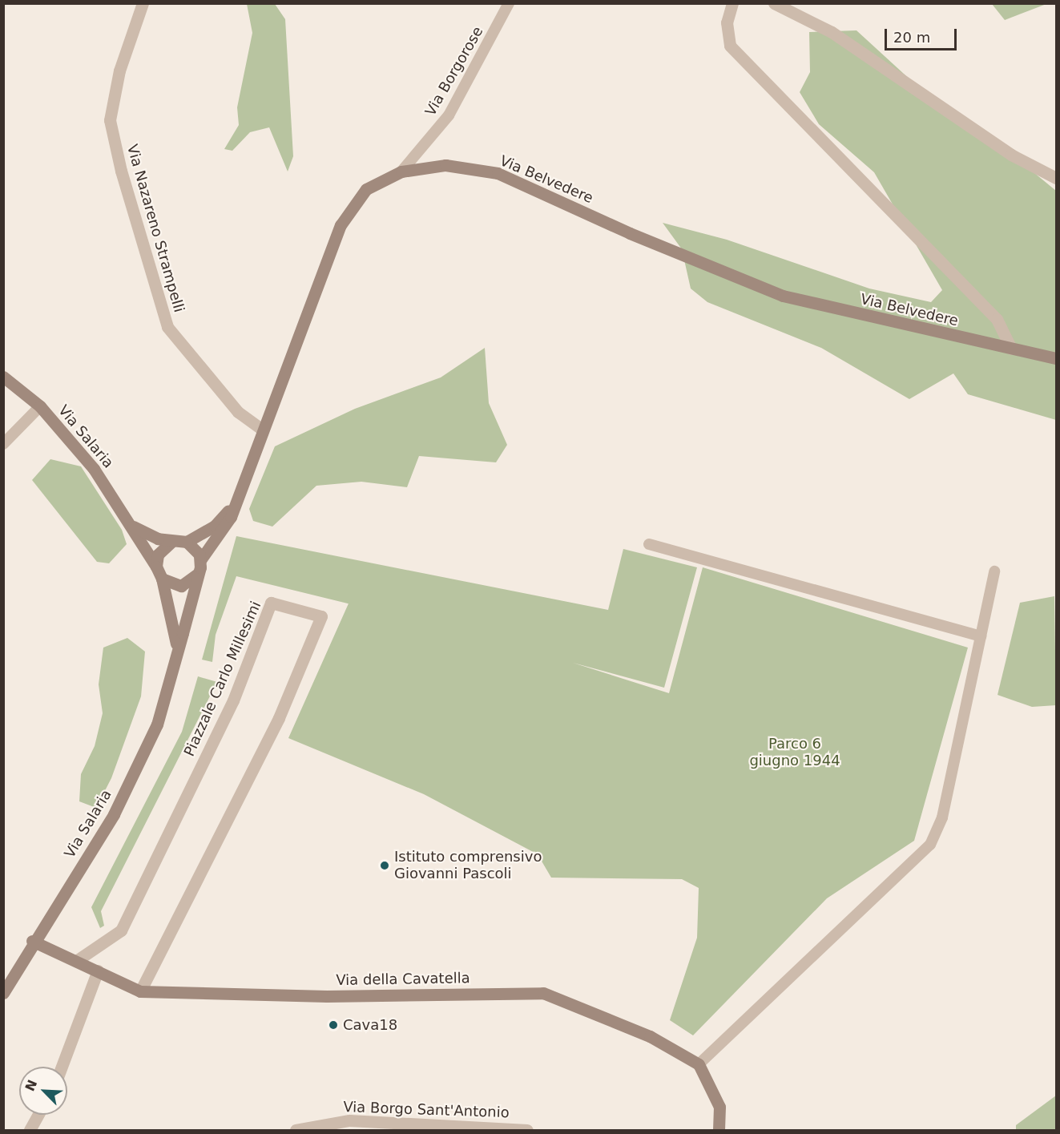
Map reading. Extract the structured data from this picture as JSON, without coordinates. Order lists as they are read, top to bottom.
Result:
{
  "streets": {
    "street": [
      "Via Belvedere",
      "Via Nazareno Strampelli",
      "Via Salaria",
      "Piazzale Carlo Millesimi",
      "Via della Cavatella",
      "Via Borgo Sant'Antonio"
    ],
    "lane": ["Via Borgorose"]
  },
  "crossings": [
    ["Via Borgorose", "Via Belvedere"],
    ["Via Belvedere", "Via Nazareno Strampelli"],
    ["Via Belvedere", "Via Salaria"],
    ["Via Salaria", "Via della Cavatella"],
    ["Piazzale Carlo Millesimi", "Via della Cavatella"]
  ],
  "parks": ["Parco 6 giugno 1944"],
  "places": ["Istituto comprensivo Giovanni Pascoli", "Cava18"],
  "scale_bar": "20 m",
  "north": "top left"
}
